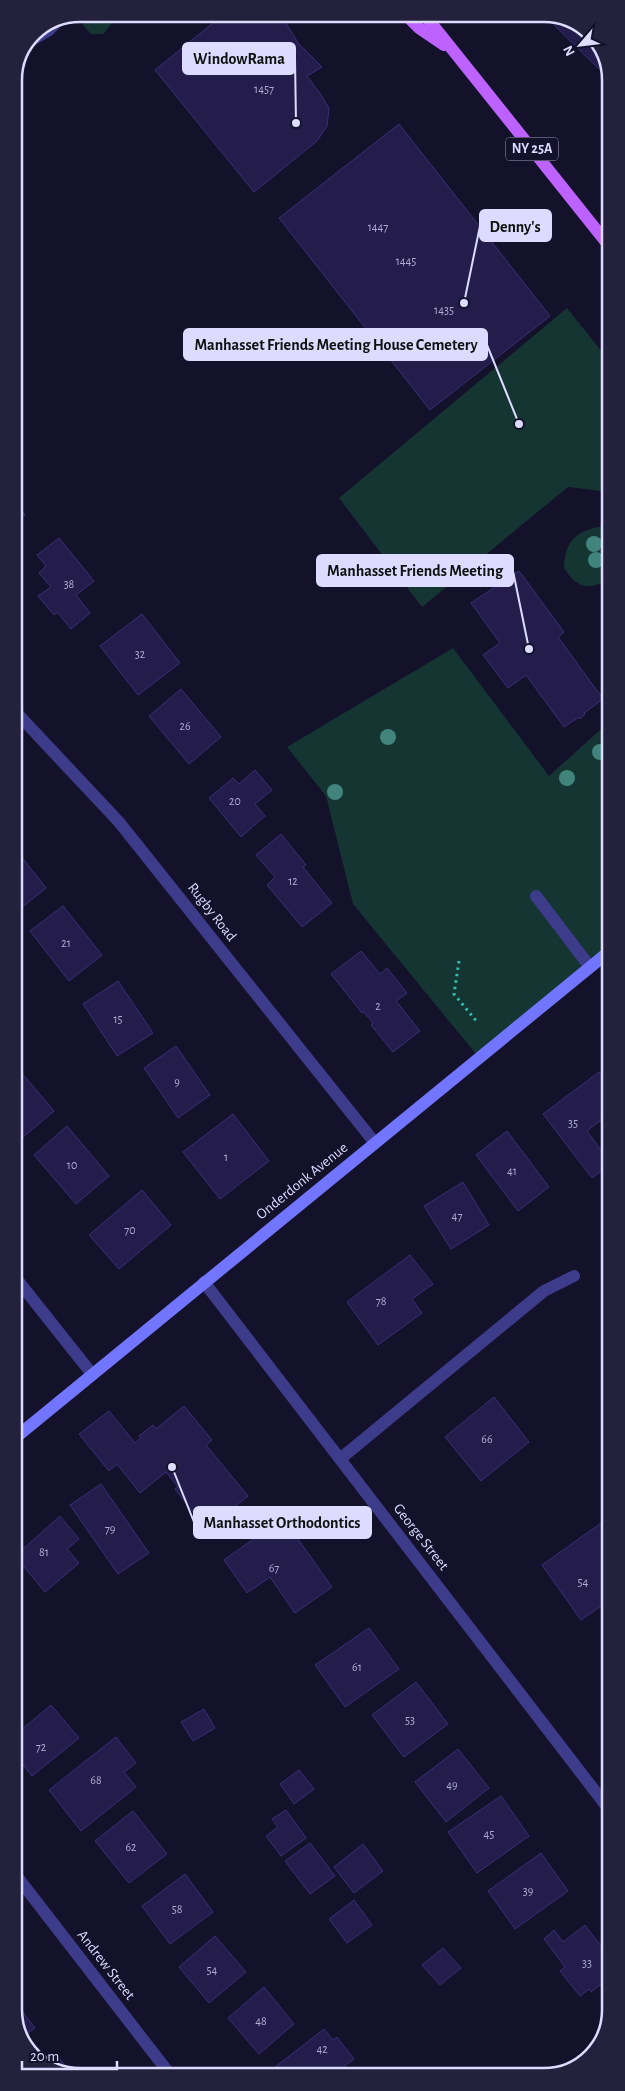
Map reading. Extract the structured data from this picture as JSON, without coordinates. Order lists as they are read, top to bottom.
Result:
{
  "streets": {
    "main road": ["NY 25A"],
    "street": [
      "Rugby Road",
      "Onderdonk Avenue",
      "George Street",
      "Andrew Street"
    ]
  },
  "crossings": [
    ["Rugby Road", "Onderdonk Avenue"],
    ["Onderdonk Avenue", "George Street"]
  ],
  "places": [
    "WindowRama",
    "Denny's",
    "Manhasset Friends Meeting House Cemetery",
    "Manhasset Friends Meeting",
    "Manhasset Orthodontics"
  ],
  "house_numbers": [
    "1457",
    "1447",
    "1445",
    "1435",
    "38",
    "32",
    "26",
    "20",
    "12",
    "21",
    "2",
    "15",
    "9",
    "35",
    "1",
    "10",
    "41",
    "47",
    "70",
    "78",
    "66",
    "79",
    "81",
    "67",
    "54",
    "61",
    "53",
    "72",
    "68",
    "49",
    "45",
    "62",
    "39",
    "58",
    "33",
    "54",
    "48",
    "42"
  ],
  "scale_bar": "20 m",
  "north": "bottom left"
}
